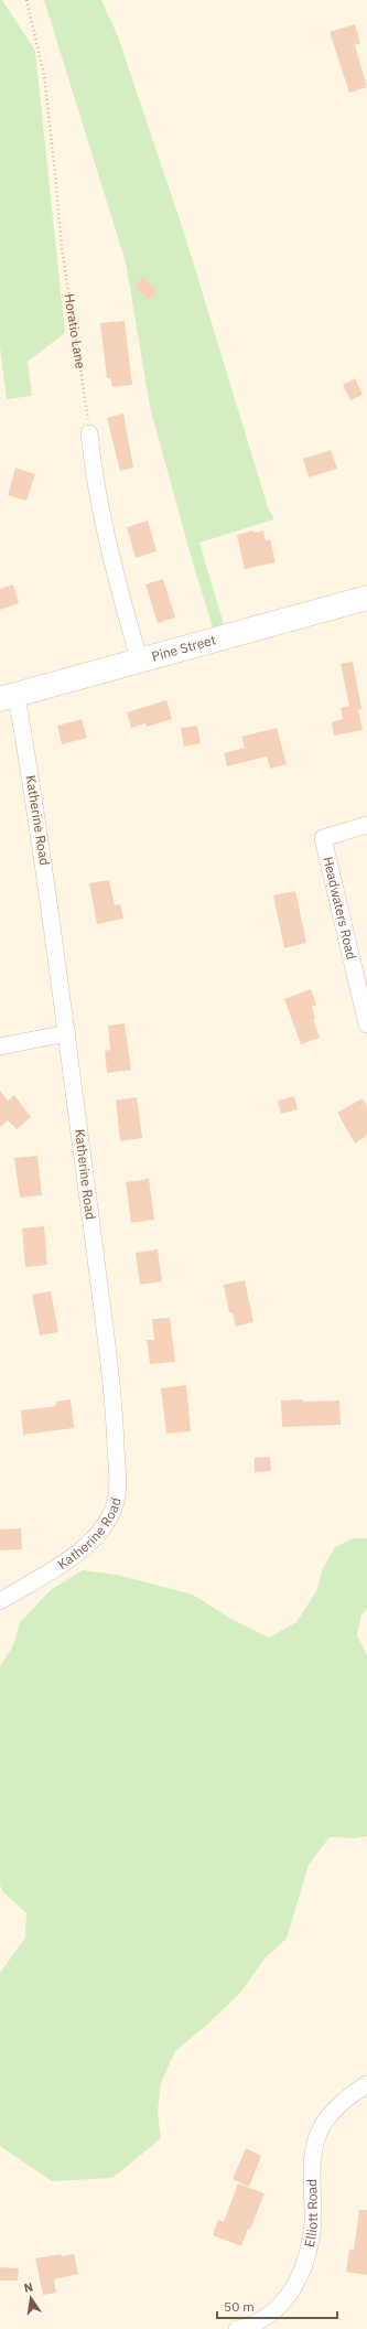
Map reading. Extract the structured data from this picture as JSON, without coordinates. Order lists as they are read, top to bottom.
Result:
{
  "streets": {
    "main road": ["Pine Street"],
    "street": ["Katherine Road", "Headwaters Road", "Elliott Road"],
    "path": ["Horatio Lane"]
  },
  "crossings": [
    ["Pine Street", "Katherine Road"]
  ],
  "scale_bar": "50 m",
  "north": "top"
}
